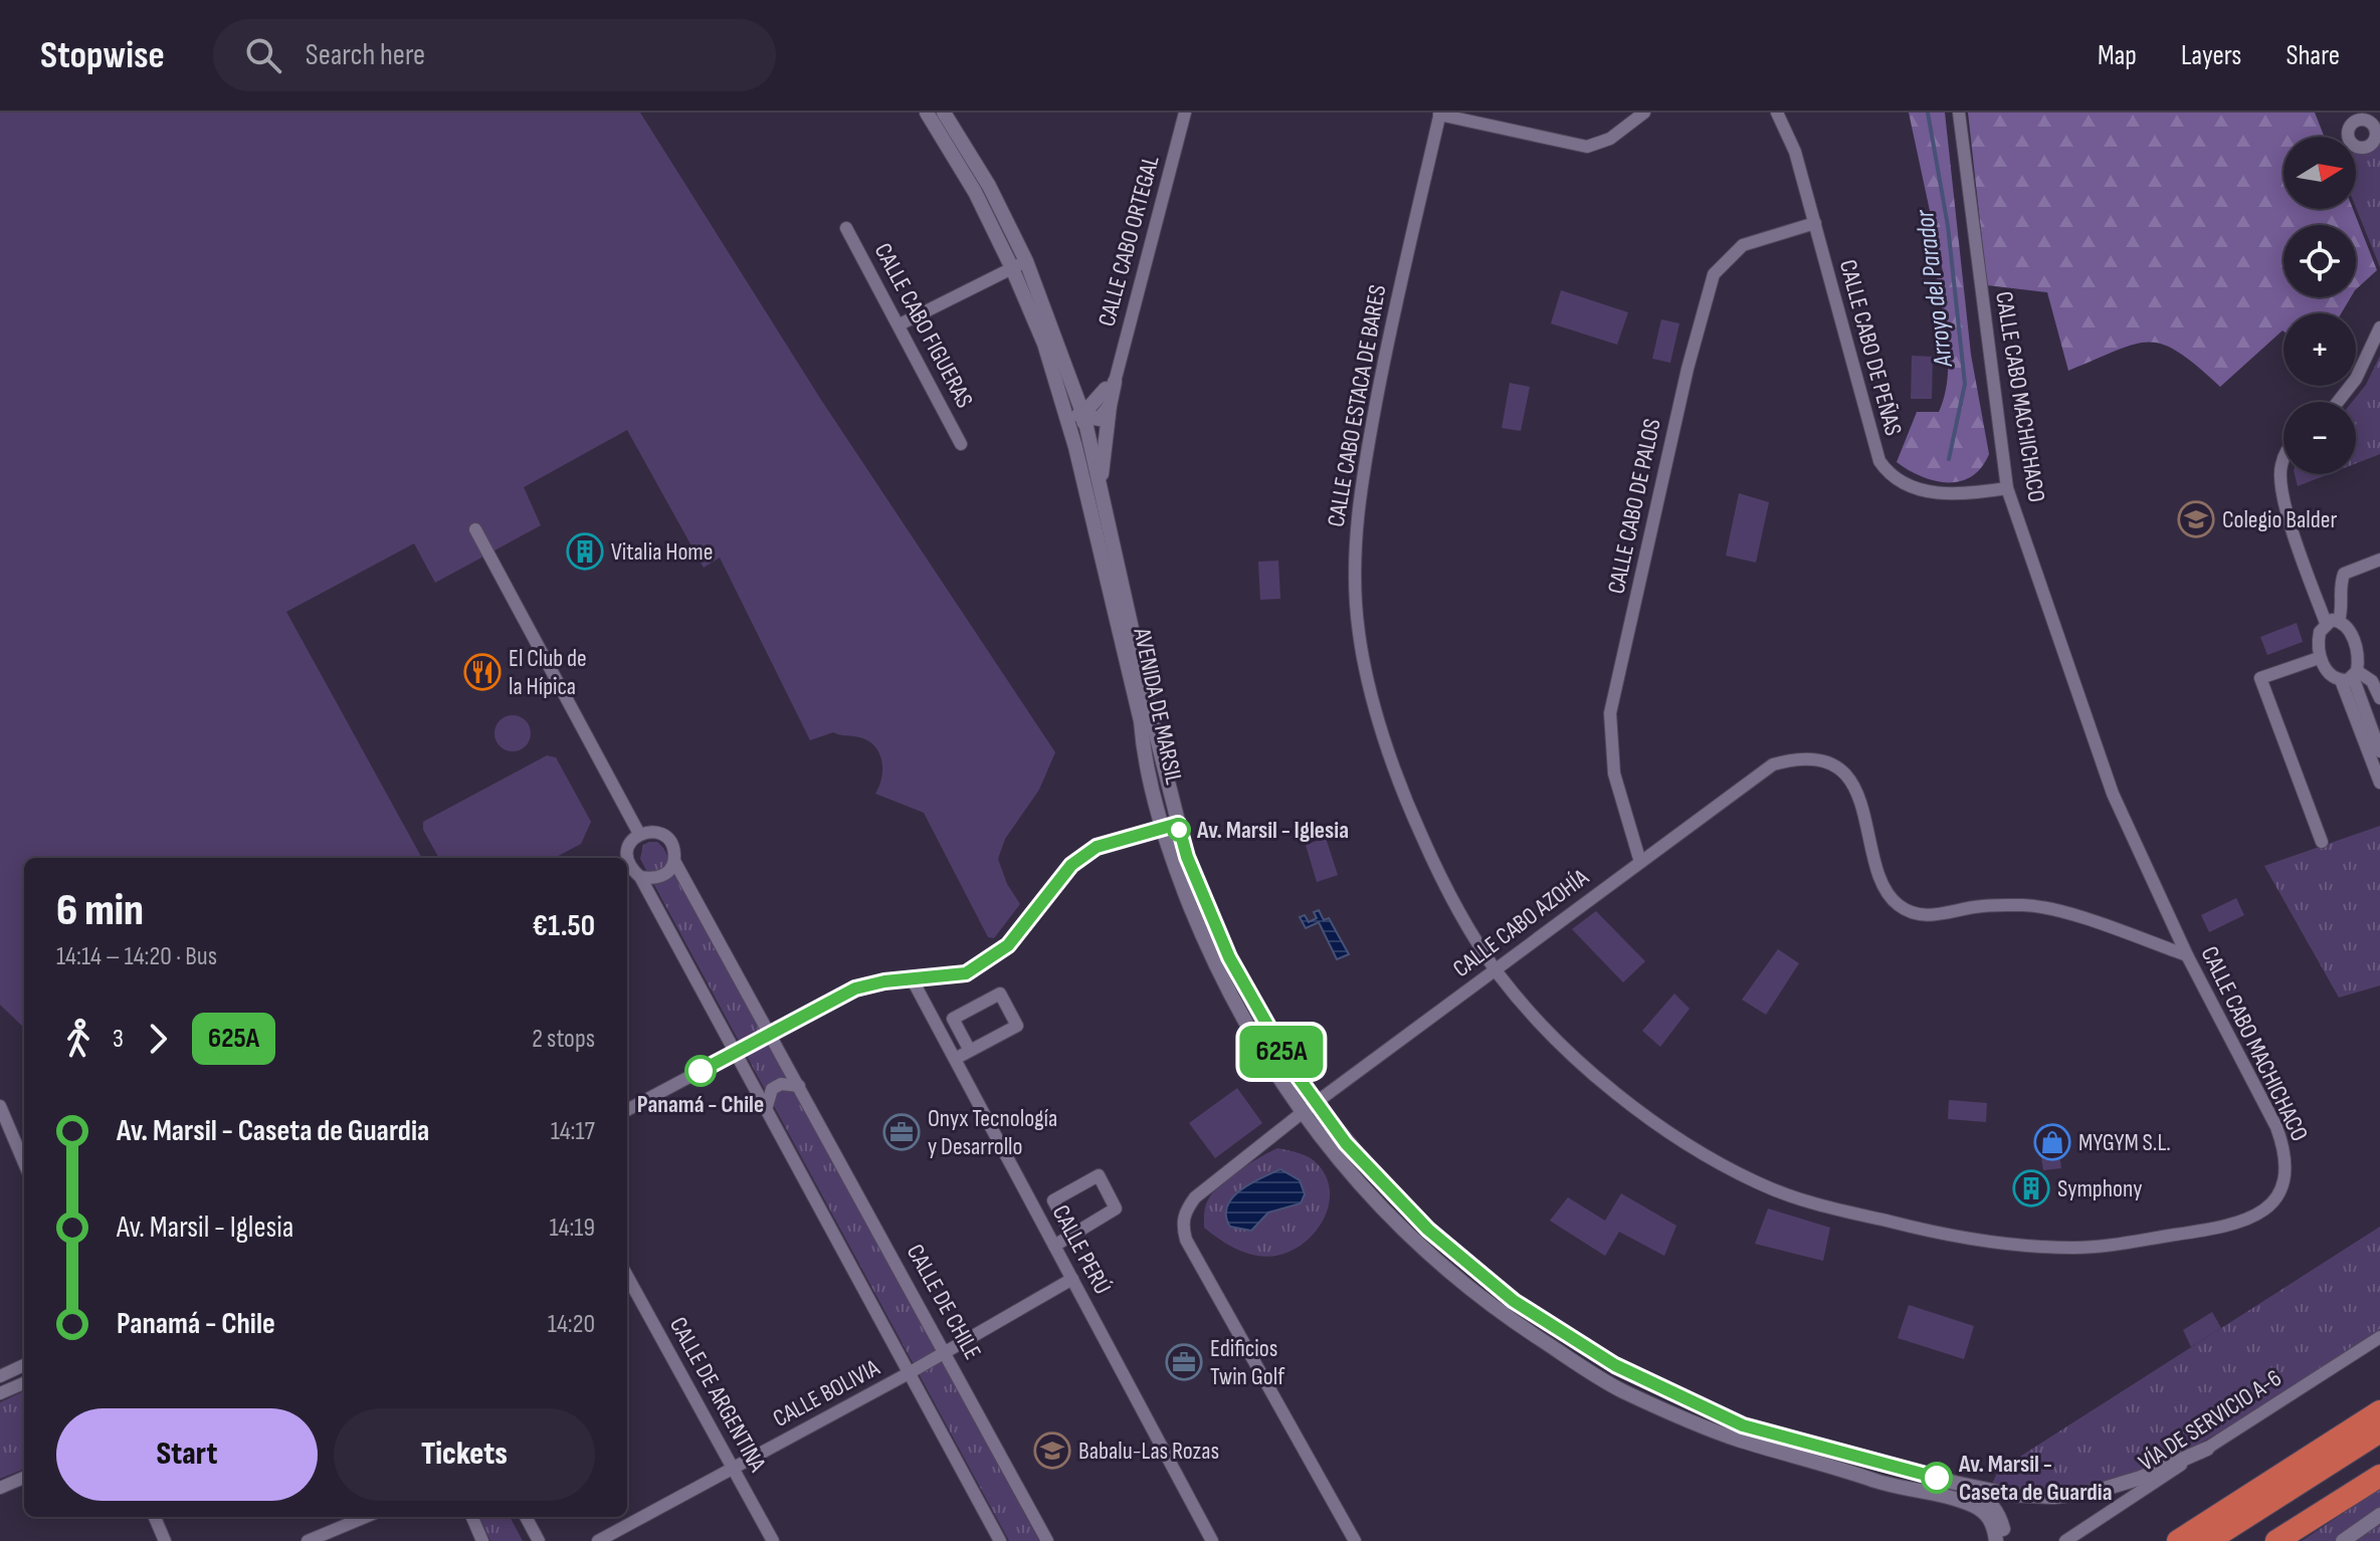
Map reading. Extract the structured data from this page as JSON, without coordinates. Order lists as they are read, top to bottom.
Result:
{
  "streets": {
    "street": [
      "CALLE CABO ORTEGAL",
      "CALLE CABO FIGUERAS",
      "CALLE CABO DE PEÑAS",
      "CALLE CABO MACHICHACO",
      "CALLE CABO ESTACA DE BARES",
      "CALLE CABO DE PALOS",
      "AVENIDA DE MARSIL",
      "CALLE CABO AZOHÍA",
      "CALLE PERÚ",
      "CALLE DE CHILE",
      "CALLE BOLIVIA",
      "CALLE DE ARGENTINA",
      "VÍA DE SERVICIO A-6"
    ]
  },
  "crossings": [
    ["CALLE CABO DE PEÑAS", "CALLE CABO MACHICHACO"],
    ["CALLE CABO DE PEÑAS", "CALLE CABO DE PALOS"],
    ["CALLE CABO MACHICHACO", "CALLE CABO ESTACA DE BARES"],
    ["CALLE CABO MACHICHACO", "CALLE CABO AZOHÍA"],
    ["CALLE CABO ESTACA DE BARES", "CALLE CABO AZOHÍA"],
    ["CALLE CABO DE PALOS", "CALLE CABO AZOHÍA"],
    ["AVENIDA DE MARSIL", "CALLE CABO AZOHÍA"],
    ["CALLE PERÚ", "CALLE BOLIVIA"],
    ["CALLE DE CHILE", "CALLE BOLIVIA"],
    ["CALLE BOLIVIA", "CALLE DE ARGENTINA"]
  ],
  "water": ["Arroyo del Parador"],
  "places": {
    "school or university": ["Colegio Balder", "Babalu-Las Rozas"],
    "building": ["Vitalia Home", "Symphony"],
    "restaurant": ["El Club de la Hípica"],
    "other": ["Av. Marsil - Iglesia", "Panamá - Chile", "Av. Marsil - Caseta de Guardia"],
    "office": ["Onyx Tecnología y Desarrollo", "Edificios Twin Golf"],
    "shop": ["MYGYM S.L."]
  },
  "lines": ["bus line 625A"],
  "north": "right",
  "page": {
    "header": "Stopwise",
    "search": "Search here",
    "nav": ["Map", "Layers", "Share"],
    "on_map": "625A",
    "map_buttons": ["+", "−"],
    "heading": ["6 min", "14:14 – 14:20 · Bus", "€1.50"],
    "legs": ["3", "625A", "2 stops"],
    "list": [
      {
        "name": "Av. Marsil - Caseta de Guardia",
        "value": "14:17"
      },
      {
        "name": "Av. Marsil - Iglesia",
        "value": "14:19"
      },
      {
        "name": "Panamá - Chile",
        "value": "14:20"
      }
    ],
    "buttons": ["Start", "Tickets"]
  }
}
